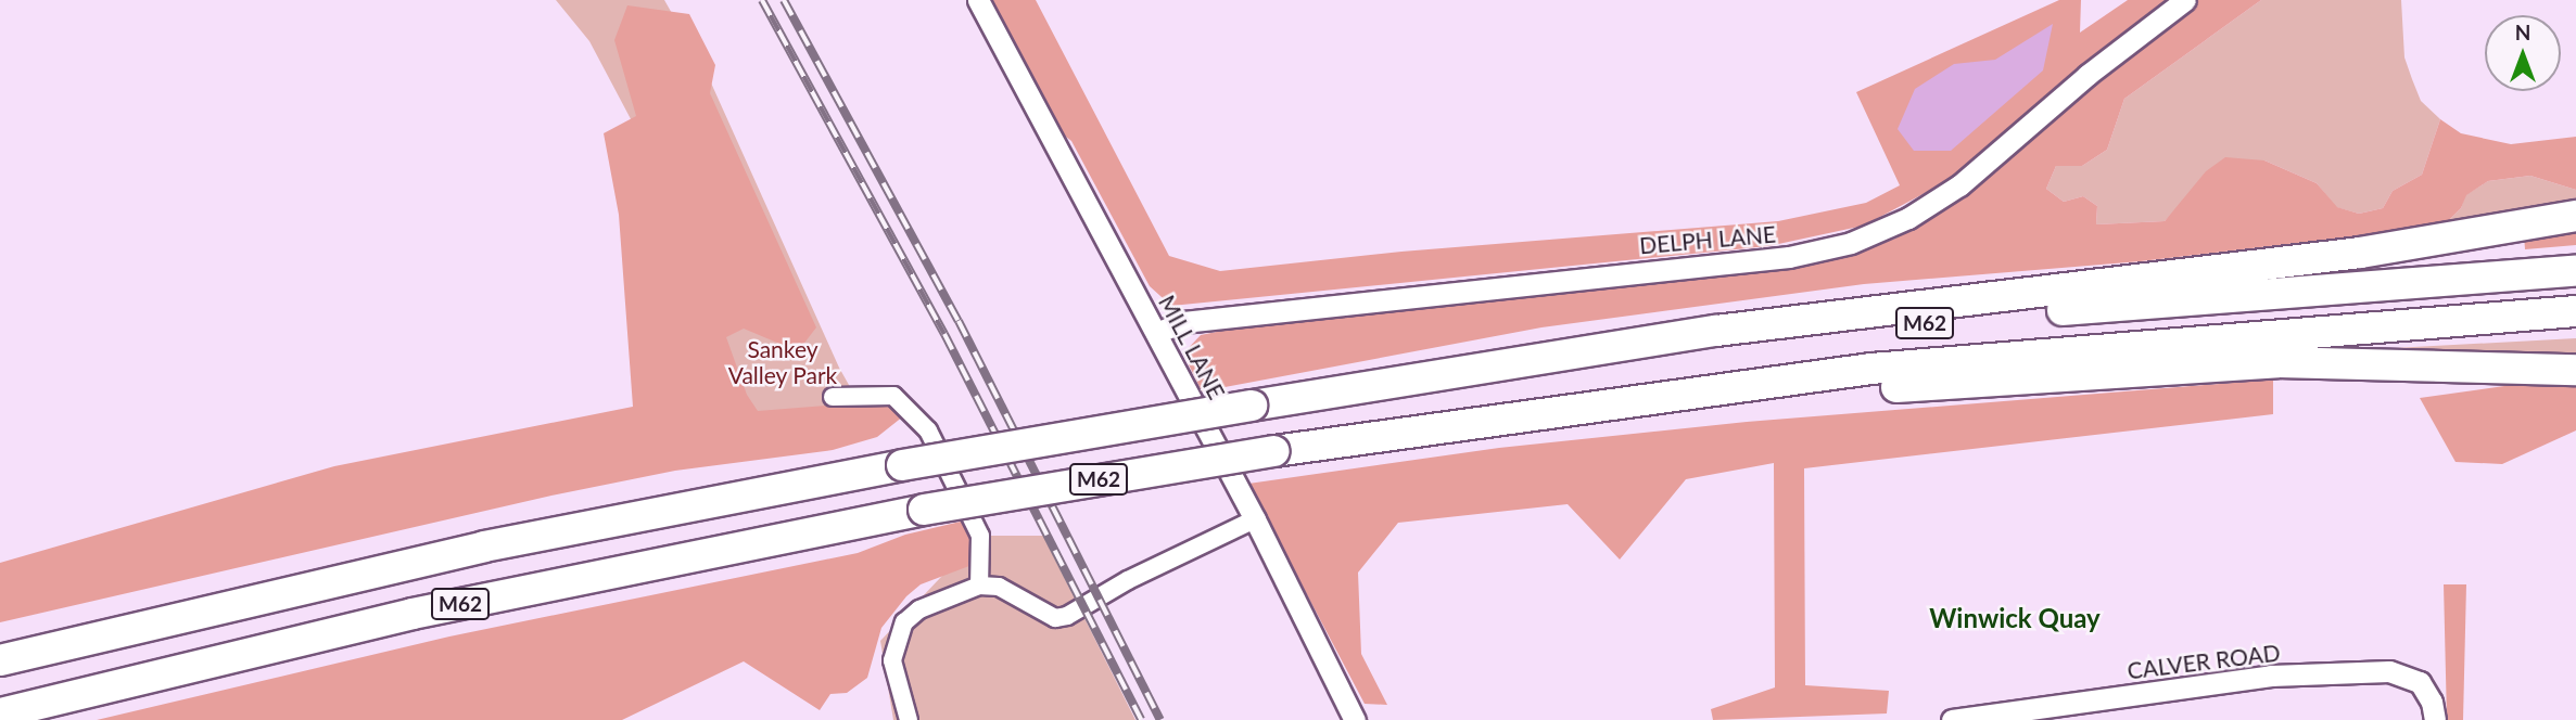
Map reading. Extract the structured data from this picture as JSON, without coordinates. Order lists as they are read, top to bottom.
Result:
{
  "streets": {
    "highway": ["M62"],
    "street": ["DELPH LANE", "MILL LANE", "CALVER ROAD"]
  },
  "crossings": [
    ["DELPH LANE", "MILL LANE"]
  ],
  "districts": ["Winwick Quay"],
  "parks": ["Sankey Valley Park"],
  "north": "top"
}
